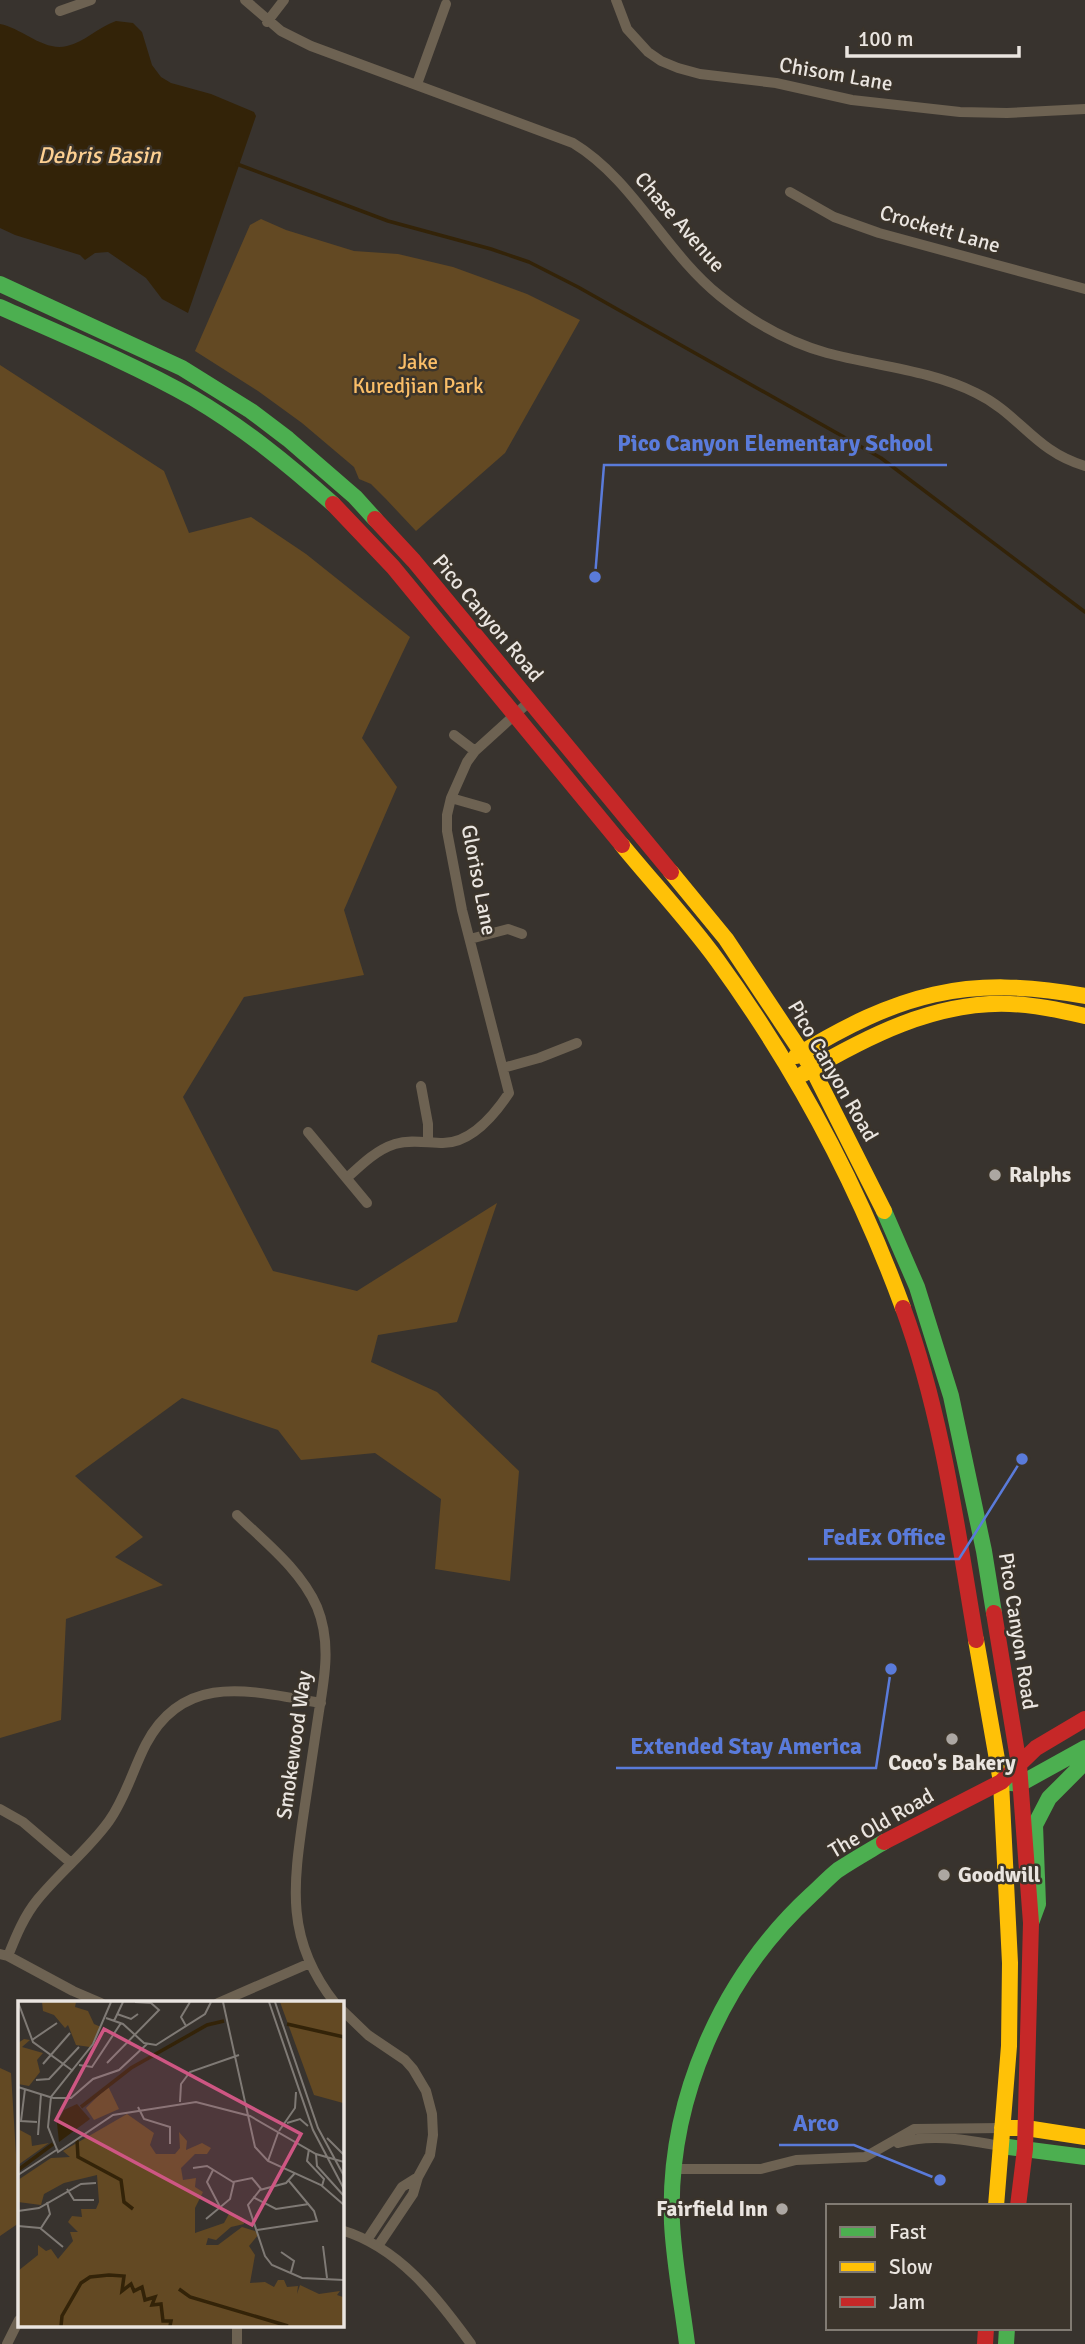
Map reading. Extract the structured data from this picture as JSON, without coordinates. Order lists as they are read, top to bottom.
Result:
{
  "streets": {
    "main road": ["Pico Canyon Road", "The Old Road"],
    "street": [
      "Chisom Lane",
      "Chase Avenue",
      "Crockett Lane",
      "Gloriso Lane",
      "Smokewood Way"
    ]
  },
  "crossings": [
    ["Pico Canyon Road", "Gloriso Lane"],
    ["Pico Canyon Road", "The Old Road"]
  ],
  "water": ["Debris Basin"],
  "parks": ["Jake Kuredjian Park"],
  "places": [
    "Pico Canyon Elementary School",
    "Ralphs",
    "FedEx Office",
    "Extended Stay America",
    "Coco's Bakery",
    "Goodwill",
    "Arco",
    "Fairfield Inn"
  ],
  "legend": ["Fast", "Slow", "Jam"],
  "scale_bar": "100 m"
}
